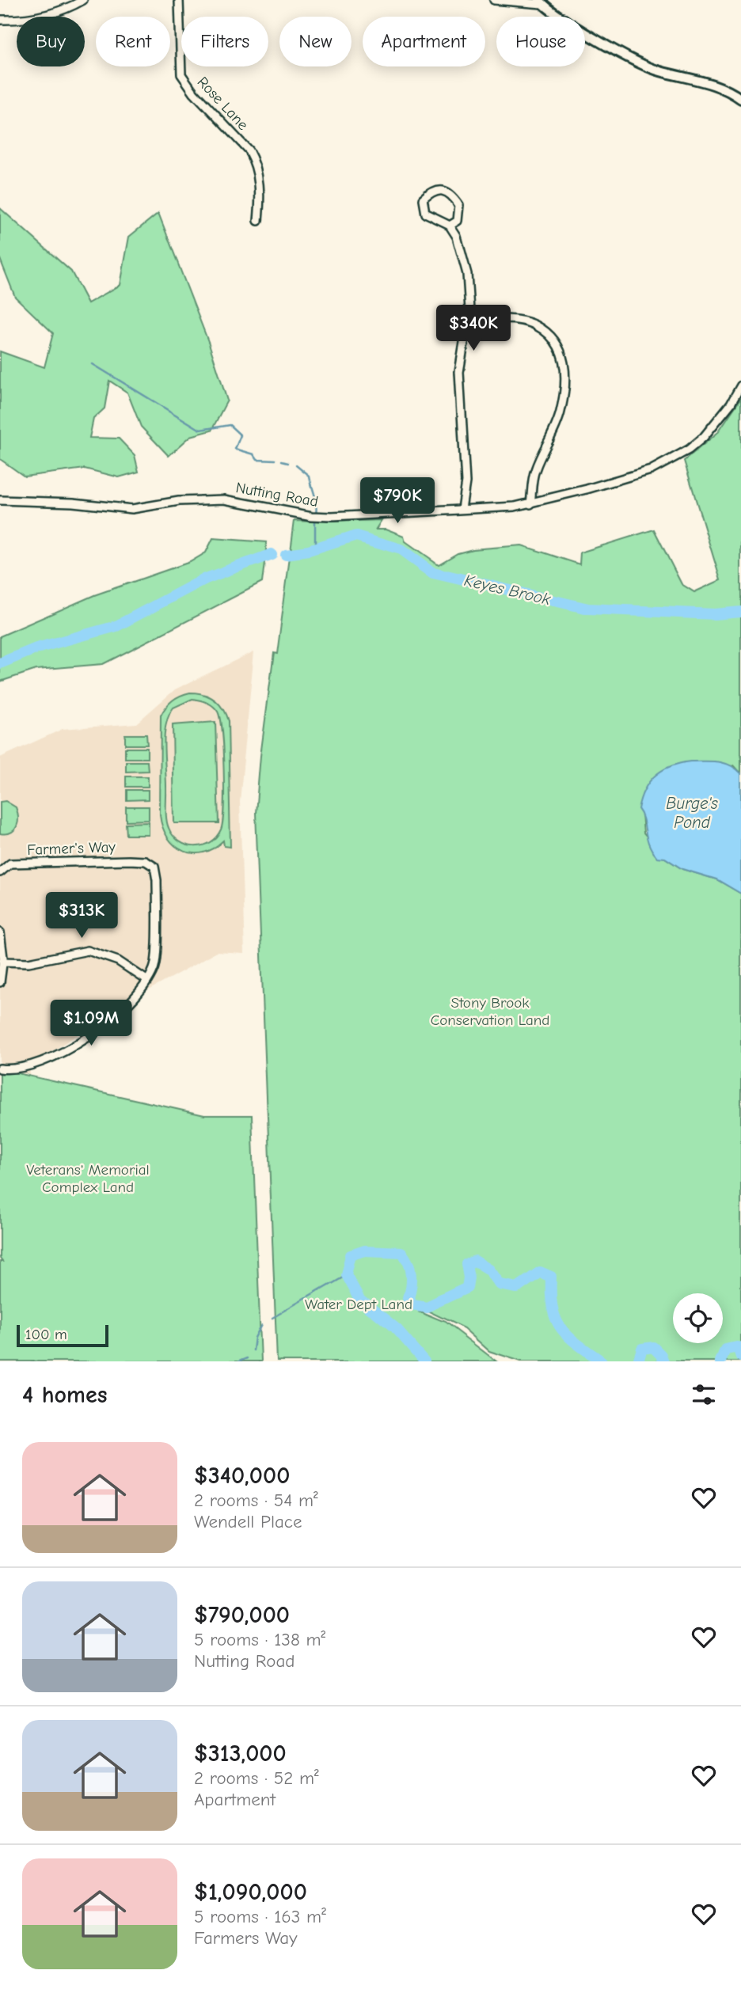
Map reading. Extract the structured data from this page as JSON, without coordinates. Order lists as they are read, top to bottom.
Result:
{
  "streets": {
    "street": ["Rose Lane", "Nutting Road", "Farmer's Way"]
  },
  "water": ["Keyes Brook", "Burge's Pond"],
  "parks": ["Stony Brook Conservation Land", "Veterans' Memorial Complex Land", "Water Dept Land"],
  "scale_bar": "100 m",
  "page": {
    "chip": [
      "Buy",
      "Rent",
      "Filters",
      "New",
      "Apartment",
      "House"
    ],
    "price": [
      "$340K",
      "$790K",
      "$313K",
      "$1.09M"
    ],
    "scale": "100 m",
    "heading": "4 homes",
    "list": [
      {
        "name": "$340,000",
        "note": "2 rooms · 54 m² · Wendell Place"
      },
      {
        "name": "$790,000",
        "note": "5 rooms · 138 m² · Nutting Road"
      },
      {
        "name": "$313,000",
        "note": "2 rooms · 52 m² · Apartment"
      },
      {
        "name": "$1,090,000",
        "note": "5 rooms · 163 m² · Farmers Way"
      }
    ]
  }
}
